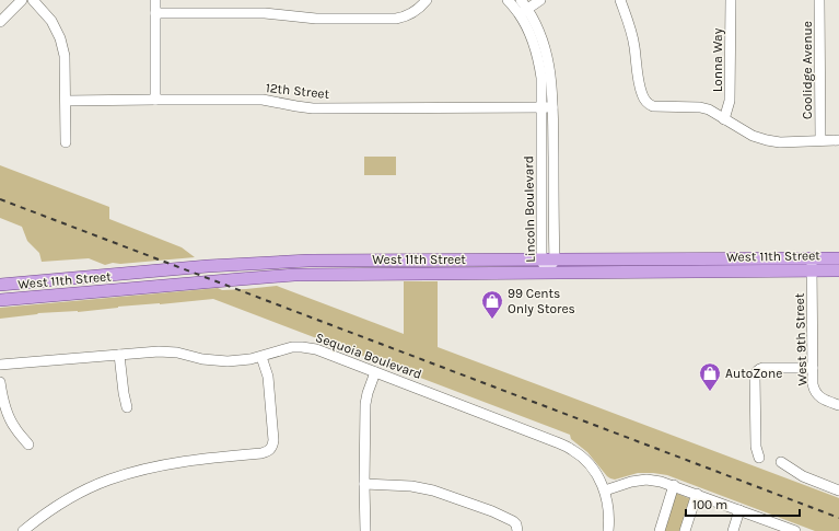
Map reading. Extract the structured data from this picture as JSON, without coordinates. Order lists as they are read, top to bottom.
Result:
{
  "streets": {
    "main road": ["West 11th Street"],
    "street": [
      "Lonna Way",
      "Coolidge Avenue",
      "12th Street",
      "Lincoln Boulevard",
      "West 9th Street",
      "Sequoia Boulevard"
    ]
  },
  "crossings": [
    ["12th Street", "Lincoln Boulevard"],
    ["Lincoln Boulevard", "West 11th Street"],
    ["West 11th Street", "West 9th Street"]
  ],
  "places": {
    "shop": ["99 Cents Only Stores", "AutoZone"]
  },
  "scale_bar": "100 m"
}
